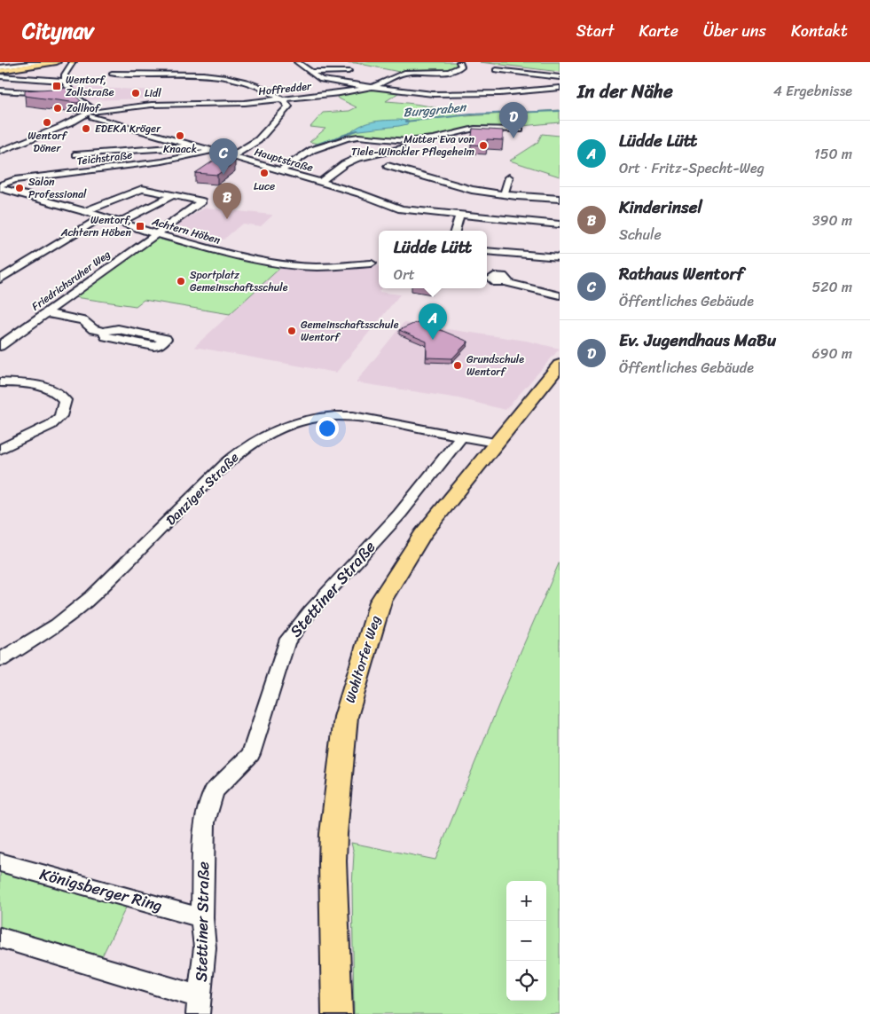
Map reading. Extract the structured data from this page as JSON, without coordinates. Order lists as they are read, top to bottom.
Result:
{
  "streets": {
    "main road": ["Wohltorfer Weg"],
    "street": [
      "Hoffredder",
      "Teichstraße",
      "Hauptstraße",
      "Achtern Höben",
      "Friedrichsruher Weg",
      "Danziger Straße",
      "Stettiner Straße",
      "Königsberger Ring"
    ]
  },
  "crossings": [
    ["Hoffredder", "Hauptstraße"],
    ["Teichstraße", "Hauptstraße"],
    ["Teichstraße", "Achtern Höben"],
    ["Achtern Höben", "Friedrichsruher Weg"],
    ["Danziger Straße", "Stettiner Straße"],
    ["Danziger Straße", "Wohltorfer Weg"],
    ["Stettiner Straße", "Königsberger Ring"]
  ],
  "water": ["Burggraben"],
  "places": {
    "transit": ["Wentorf, Zollstraße", "Wentorf, Achtern Höben"],
    "other": [
      "Lidl",
      "Zollhof",
      "Wentorf Döner",
      "EDEKA Kröger",
      "Knaack",
      "Mutter Eva von Tiele-Winckler Pflegeheim",
      "Luce",
      "Salon Professional",
      "Sportplatz Gemeinschaftsschule",
      "Gemeinschaftsschule Wentorf",
      "Grundschule Wentorf"
    ]
  },
  "page": {
    "header": "Citynav",
    "nav": [
      "Start",
      "Karte",
      "Über uns",
      "Kontakt"
    ],
    "heading": ["In der Nähe", "4 Ergebnisse"],
    "pins": [
      "D",
      "C",
      "B",
      "A"
    ],
    "list": [
      {
        "mark": "A",
        "name": "Lüdde Lütt",
        "note": "Ort · Fritz-Specht-Weg",
        "value": "150 m"
      },
      {
        "mark": "B",
        "name": "Kinderinsel",
        "note": "Schule",
        "value": "390 m"
      },
      {
        "mark": "C",
        "name": "Rathaus Wentorf",
        "note": "Öffentliches Gebäude",
        "value": "520 m"
      },
      {
        "mark": "D",
        "name": "Ev. Jugendhaus MaBu",
        "note": "Öffentliches Gebäude",
        "value": "690 m"
      }
    ],
    "popup": ["Lüdde Lütt", "Ort"],
    "map_buttons": ["+", "−"]
  }
}
